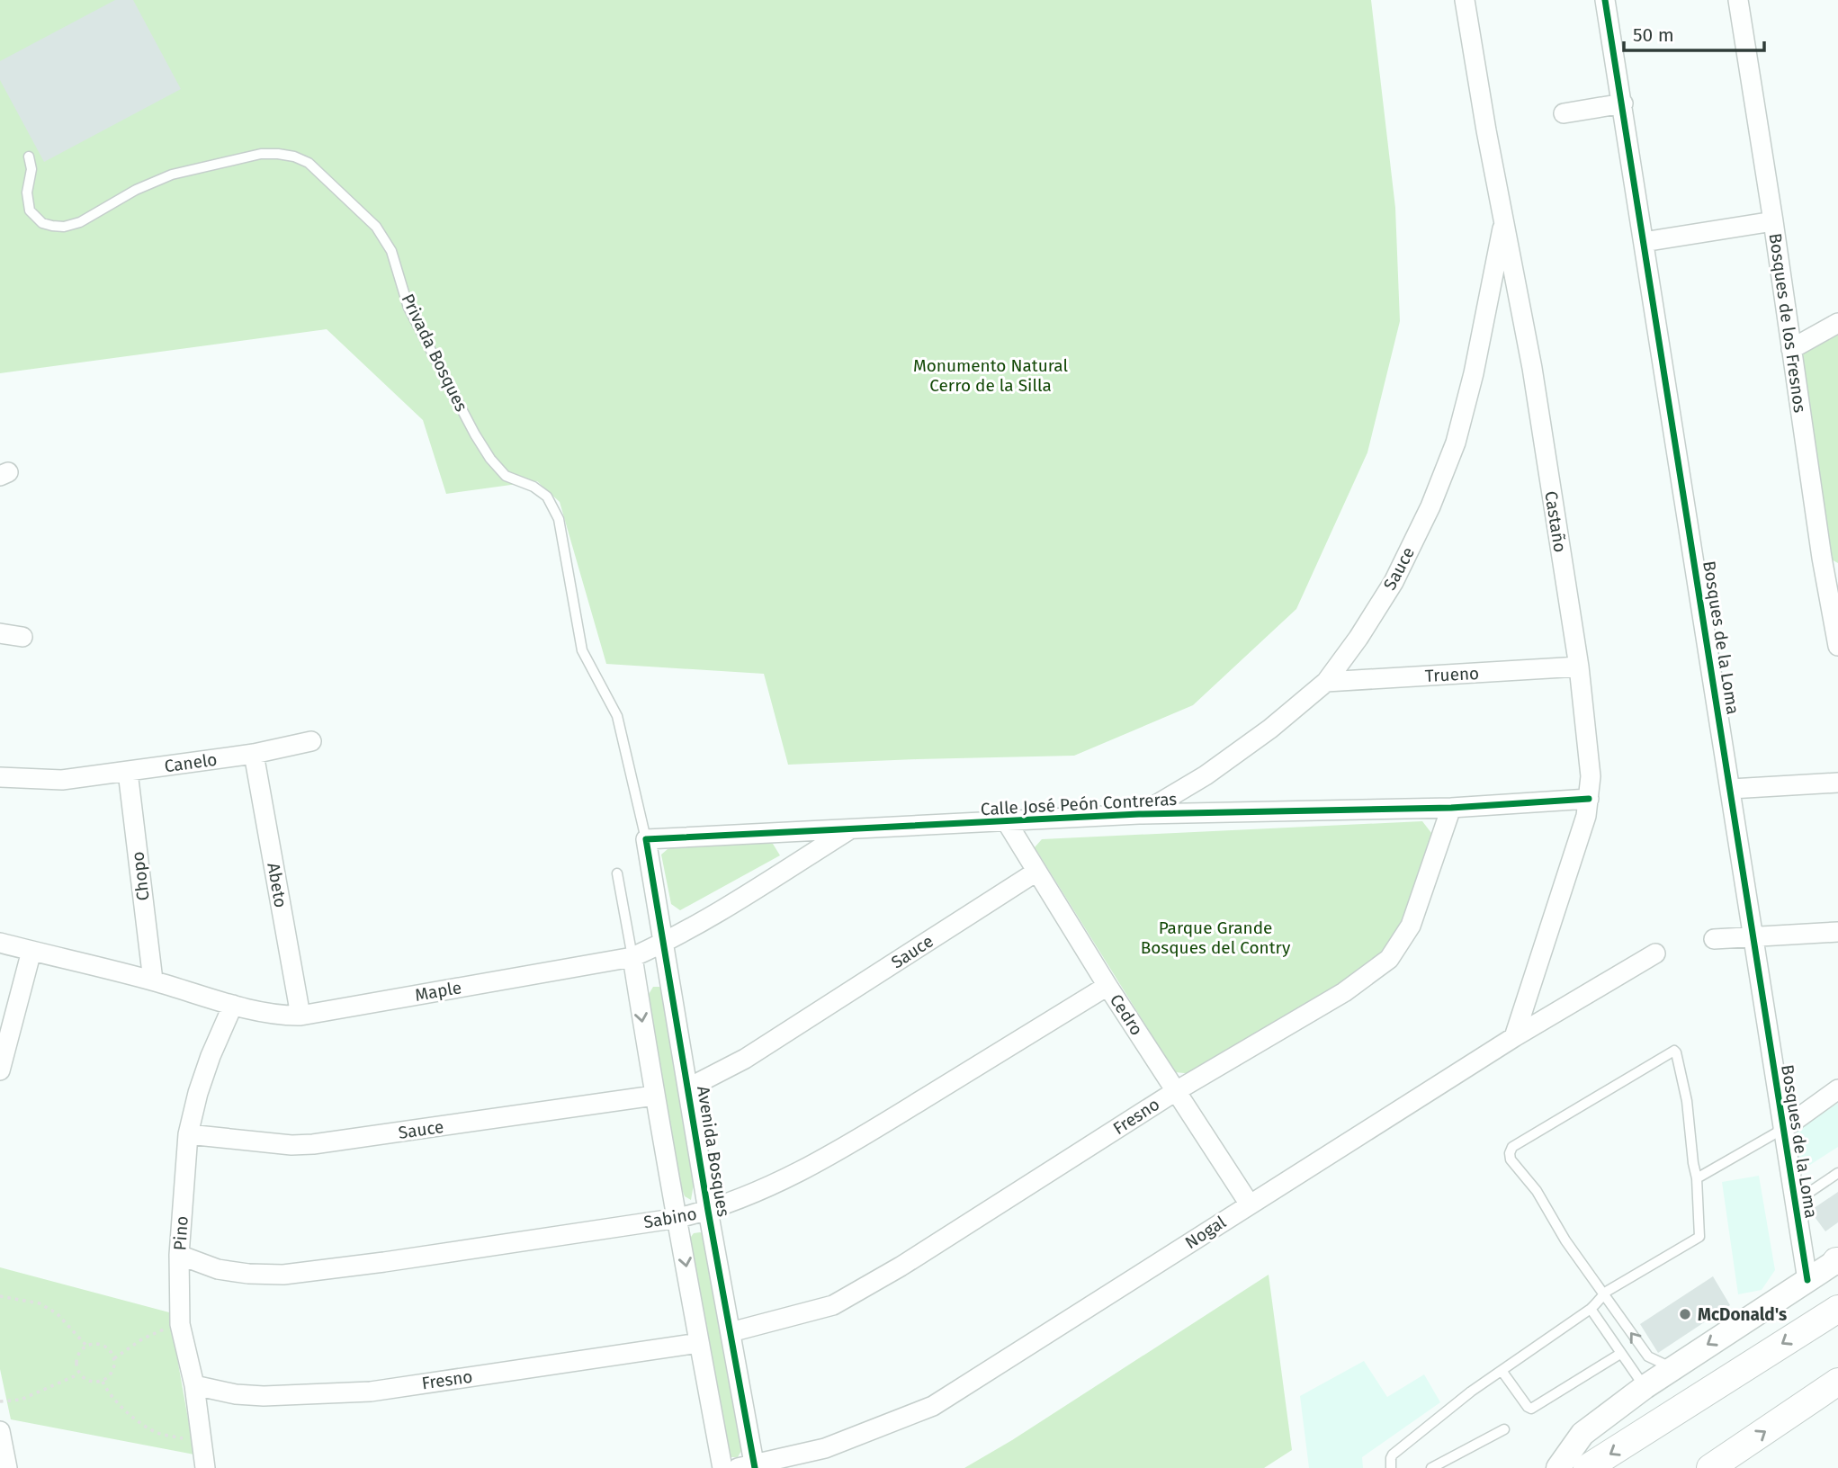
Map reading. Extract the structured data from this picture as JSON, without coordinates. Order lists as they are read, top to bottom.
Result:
{
  "streets": {
    "street": [
      "Bosques de los Fresnos",
      "Castaño",
      "Sauce",
      "Bosques de la Loma",
      "Trueno",
      "Canelo",
      "Calle José Peón Contreras",
      "Chopo",
      "Abeto",
      "Maple",
      "Cedro",
      "Fresno",
      "Avenida Bosques",
      "Sabino",
      "Nogal",
      "Pino"
    ],
    "lane": ["Privada Bosques"]
  },
  "crossings": [
    ["Privada Bosques", "Calle José Peón Contreras"],
    ["Privada Bosques", "Avenida Bosques"],
    ["Castaño", "Sauce"],
    ["Castaño", "Trueno"],
    ["Castaño", "Calle José Peón Contreras"],
    ["Castaño", "Nogal"],
    ["Sauce", "Trueno"],
    ["Sauce", "Calle José Peón Contreras"],
    ["Sauce", "Cedro"],
    ["Sauce", "Avenida Bosques"],
    ["Sauce", "Pino"],
    ["Canelo", "Chopo"],
    ["Canelo", "Abeto"],
    ["Calle José Peón Contreras", "Maple"],
    ["Calle José Peón Contreras", "Cedro"],
    ["Calle José Peón Contreras", "Fresno"],
    ["Calle José Peón Contreras", "Avenida Bosques"],
    ["Chopo", "Maple"],
    ["Abeto", "Maple"],
    ["Maple", "Avenida Bosques"],
    ["Maple", "Pino"],
    ["Cedro", "Fresno"],
    ["Cedro", "Sabino"],
    ["Cedro", "Nogal"],
    ["Fresno", "Avenida Bosques"],
    ["Fresno", "Pino"],
    ["Avenida Bosques", "Sabino"],
    ["Avenida Bosques", "Nogal"],
    ["Sabino", "Pino"]
  ],
  "parks": ["Monumento Natural Cerro de la Silla", "Parque Grande Bosques del Contry"],
  "places": ["McDonald's"],
  "scale_bar": "50 m"
}
